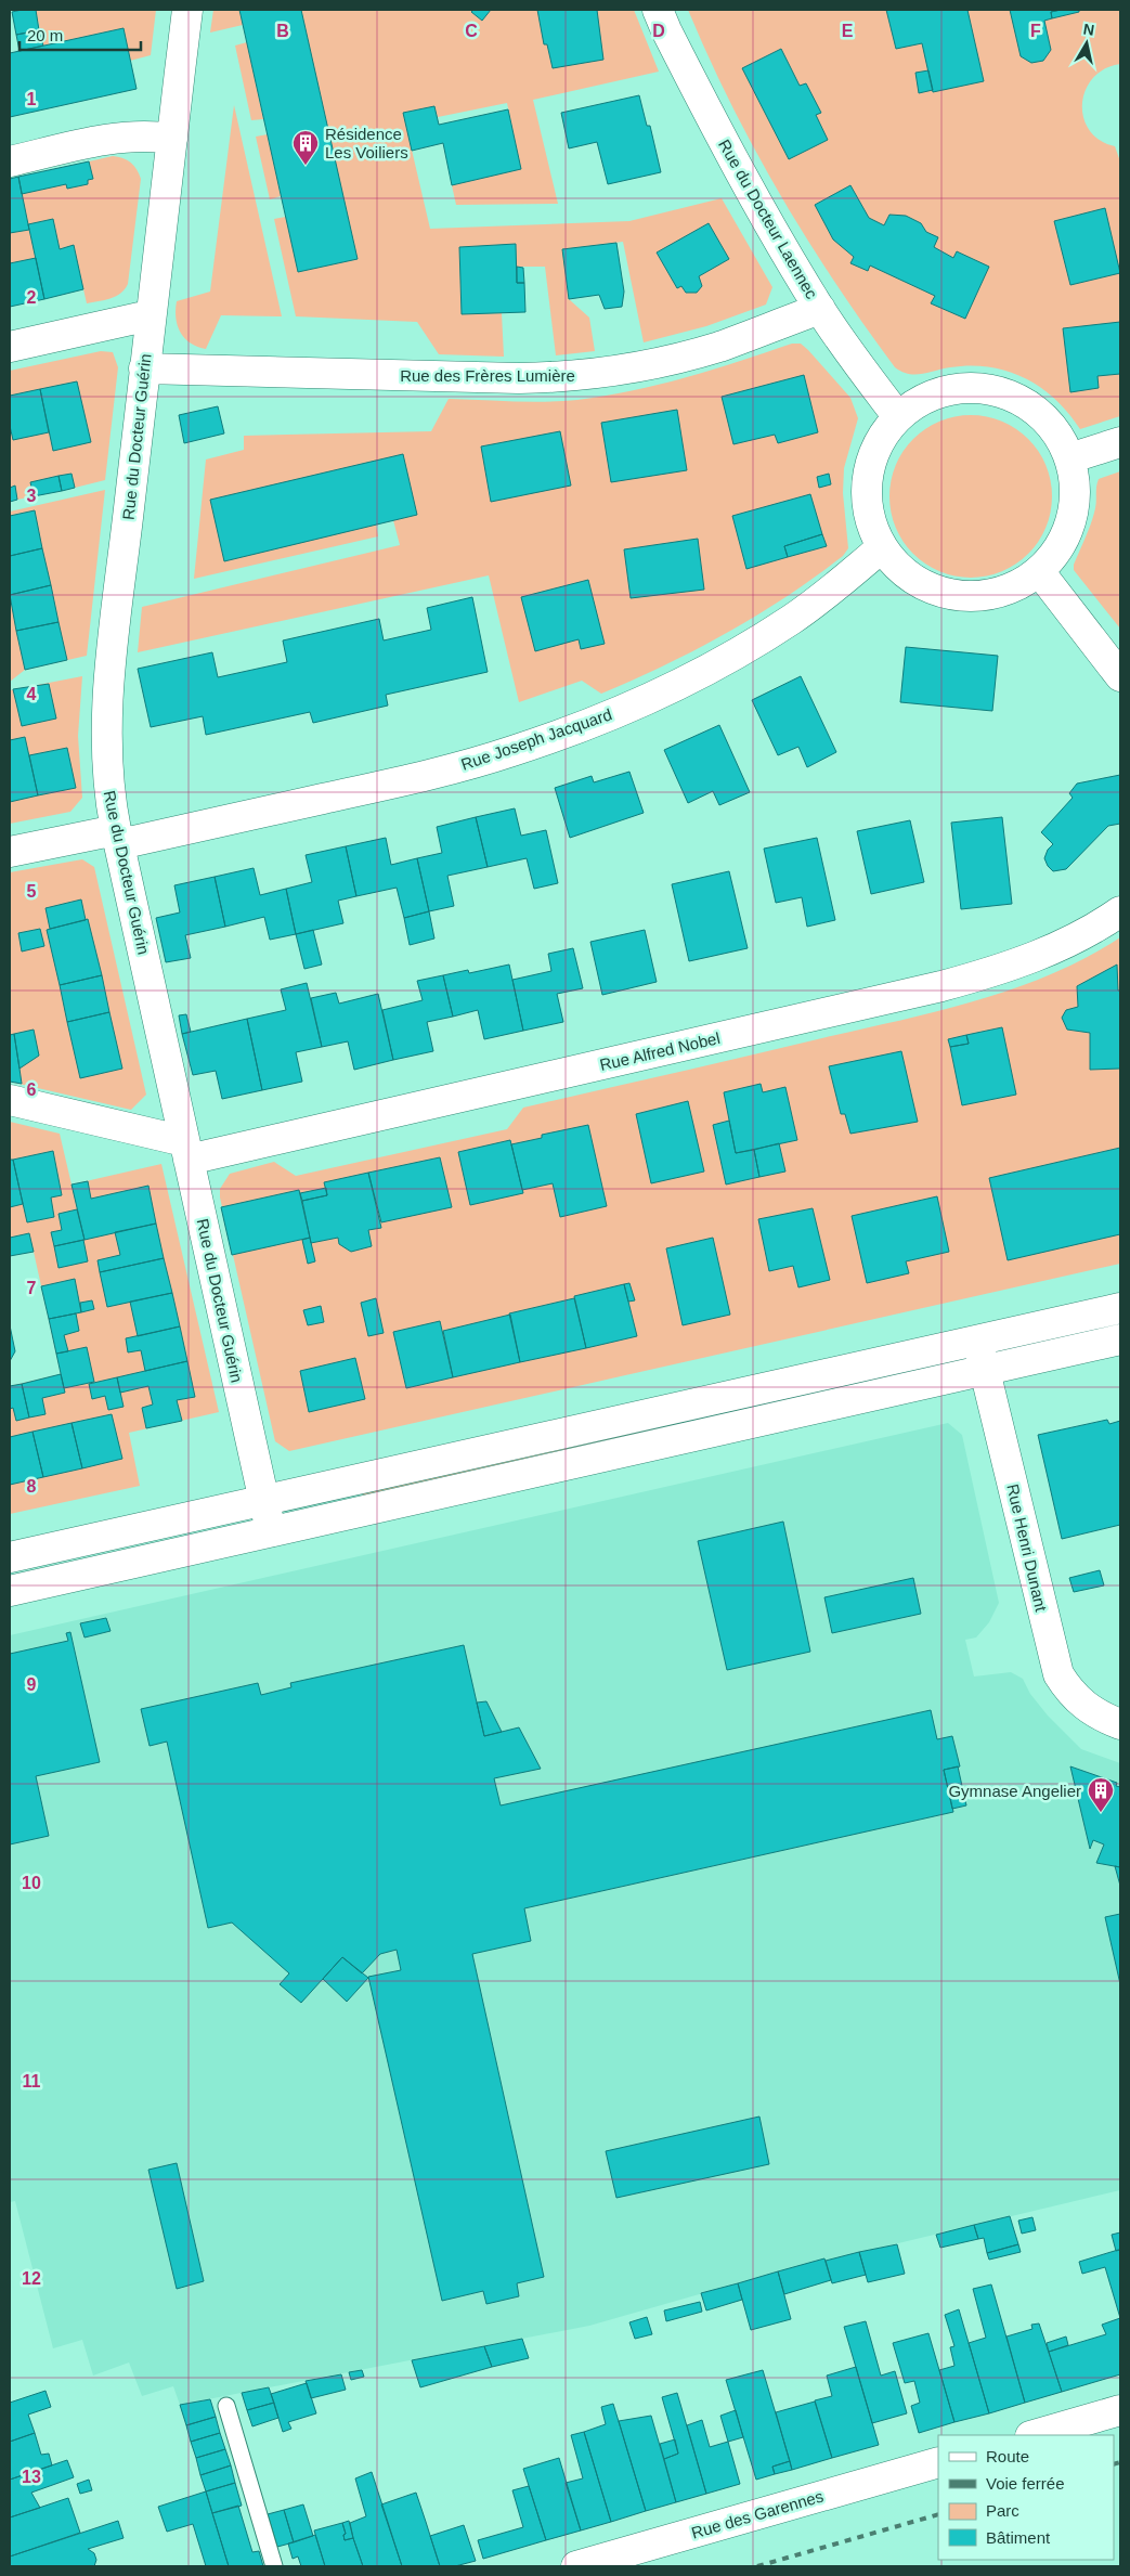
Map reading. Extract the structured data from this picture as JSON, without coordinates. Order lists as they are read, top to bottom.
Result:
{
  "streets": {
    "street": [
      "Rue du Docteur Laennec",
      "Rue des Frères Lumière",
      "Rue du Docteur Guérin",
      "Rue Joseph Jacquard",
      "Rue Alfred Nobel",
      "Rue Henri Dunant",
      "Rue des Garennes"
    ]
  },
  "crossings": [
    ["Rue du Docteur Laennec", "Rue des Frères Lumière"],
    ["Rue des Frères Lumière", "Rue du Docteur Guérin"],
    ["Rue du Docteur Guérin", "Rue Joseph Jacquard"],
    ["Rue du Docteur Guérin", "Rue Alfred Nobel"]
  ],
  "places": {
    "building": ["Résidence Les Voiliers", "Gymnase Angelier"]
  },
  "legend": [
    "Route",
    "Voie ferrée",
    "Parc",
    "Bâtiment"
  ],
  "scale_bar": "20 m",
  "north": "top",
  "grid": {
    "columns": [
      "B",
      "C",
      "D",
      "E",
      "F"
    ],
    "rows": [
      "1",
      "2",
      "3",
      "4",
      "5",
      "6",
      "7",
      "8",
      "9",
      "10",
      "11",
      "12",
      "13"
    ]
  }
}
